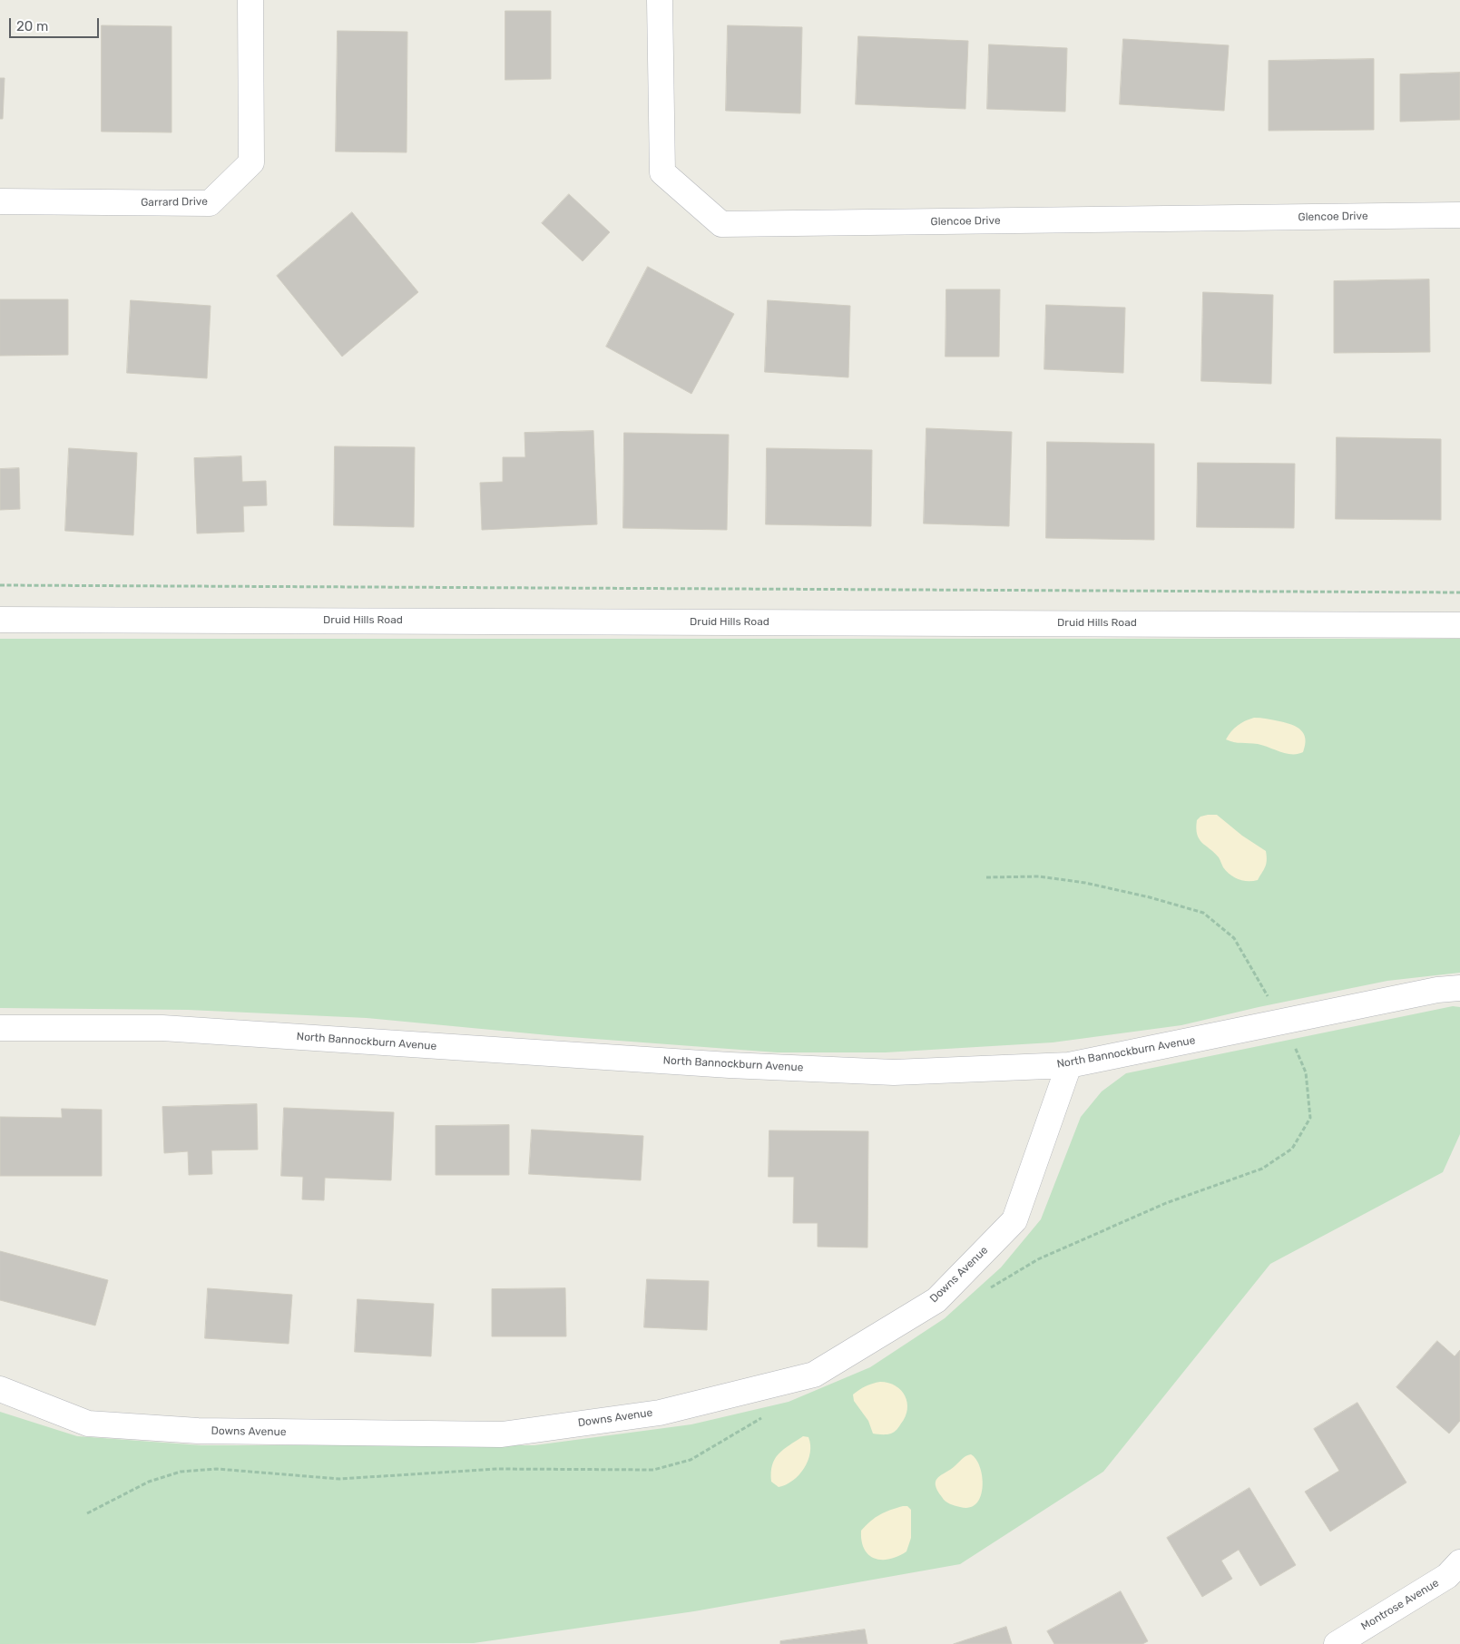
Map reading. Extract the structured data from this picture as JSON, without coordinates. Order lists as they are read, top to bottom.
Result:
{
  "streets": {
    "street": [
      "Garrard Drive",
      "Glencoe Drive",
      "Druid Hills Road",
      "North Bannockburn Avenue",
      "Downs Avenue",
      "Montrose Avenue"
    ]
  },
  "crossings": [
    ["North Bannockburn Avenue", "Downs Avenue"]
  ],
  "scale_bar": "20 m"
}
